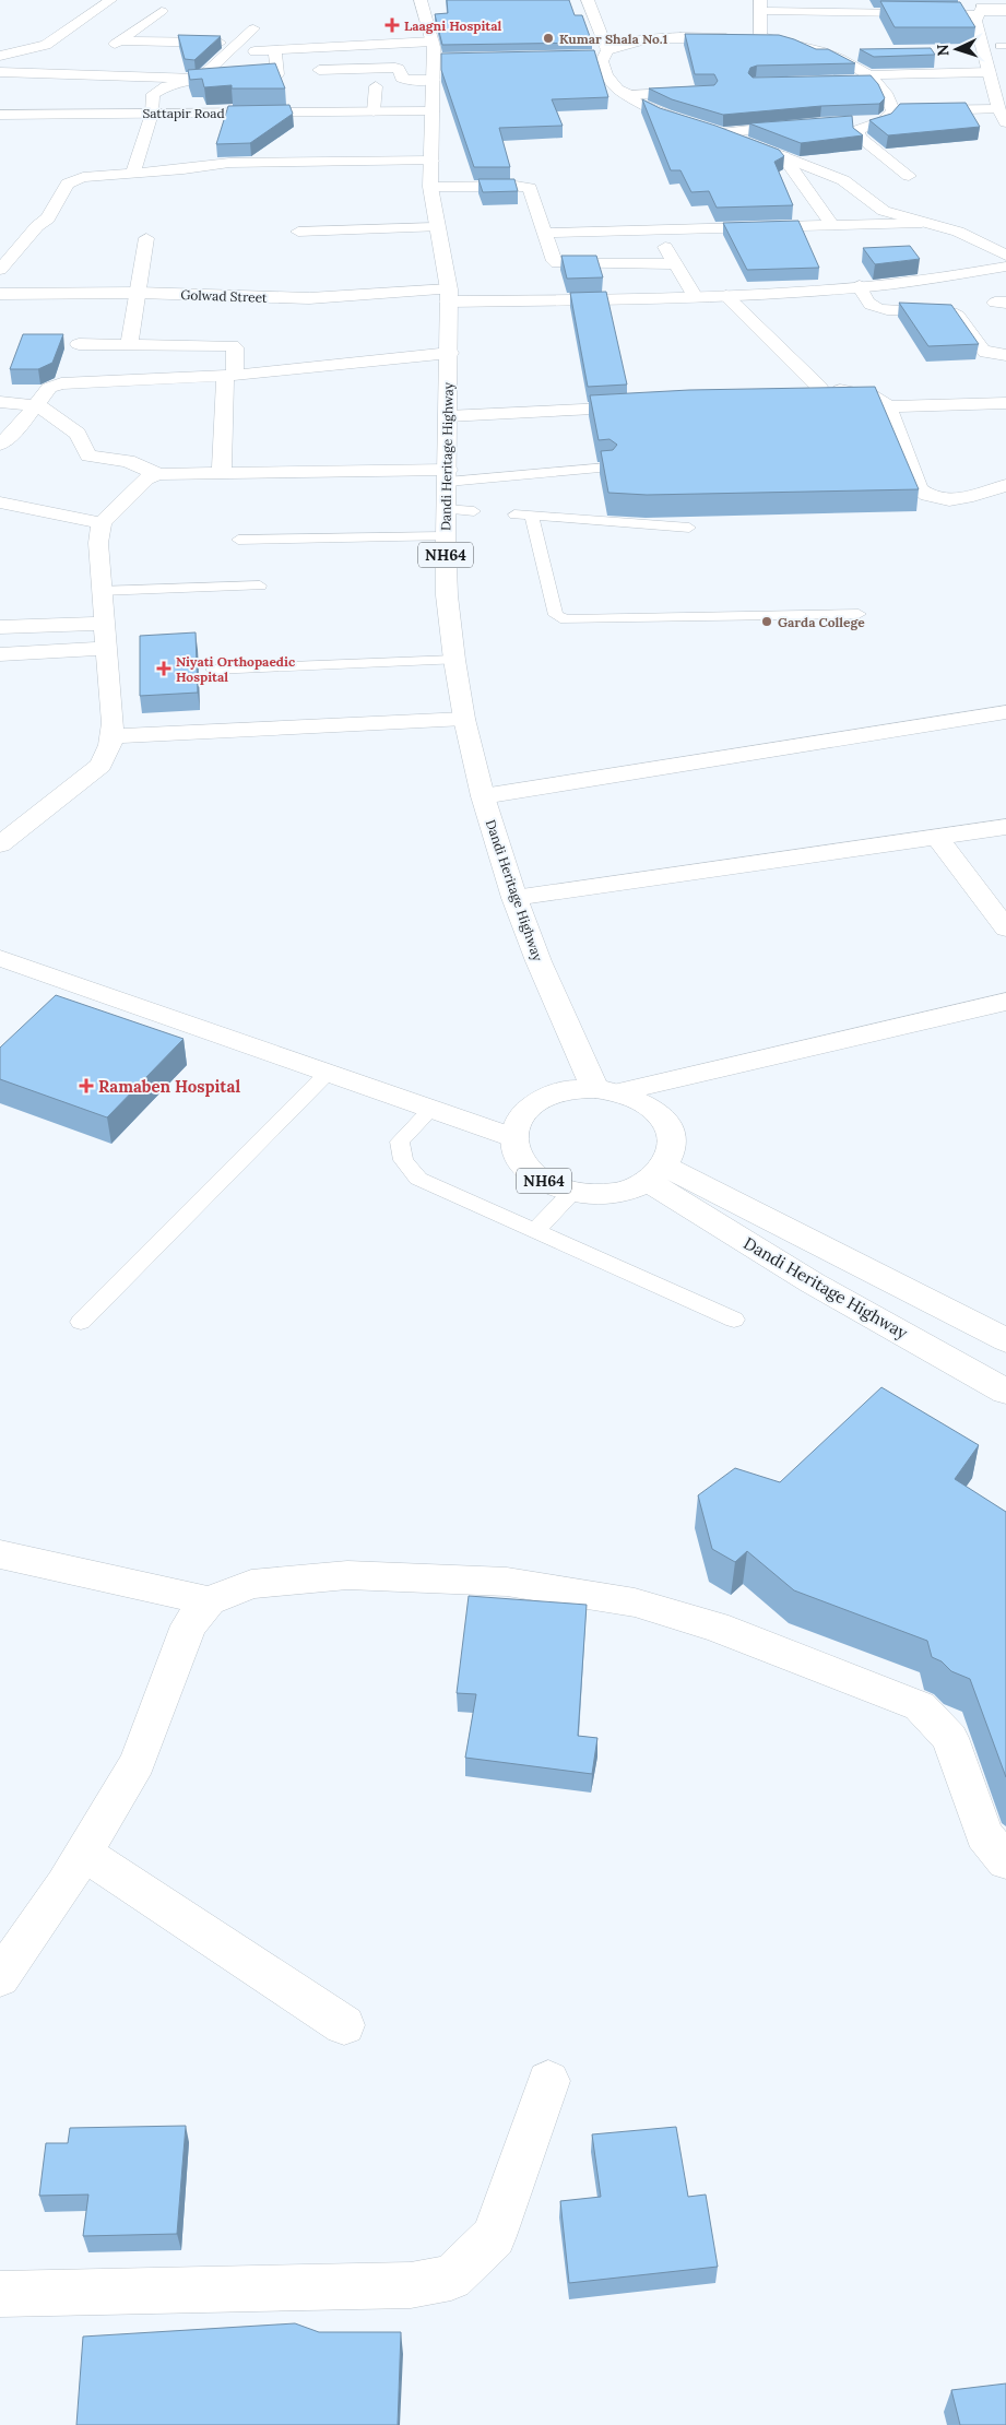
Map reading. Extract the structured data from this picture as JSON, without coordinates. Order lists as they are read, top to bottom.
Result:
{
  "streets": {
    "main road": [
      "Sattapir Road",
      "Golwad Street",
      "Dandi Heritage Highway",
      "NH64"
    ]
  },
  "crossings": [
    ["Sattapir Road", "Dandi Heritage Highway"],
    ["Golwad Street", "Dandi Heritage Highway"],
    ["Dandi Heritage Highway", "NH64"]
  ],
  "places": {
    "health": ["Laagni Hospital", "Niyati Orthopaedic Hospital", "Ramaben Hospital"],
    "other": ["Kumar Shala No.1", "Garda College"]
  },
  "north": "left"
}
